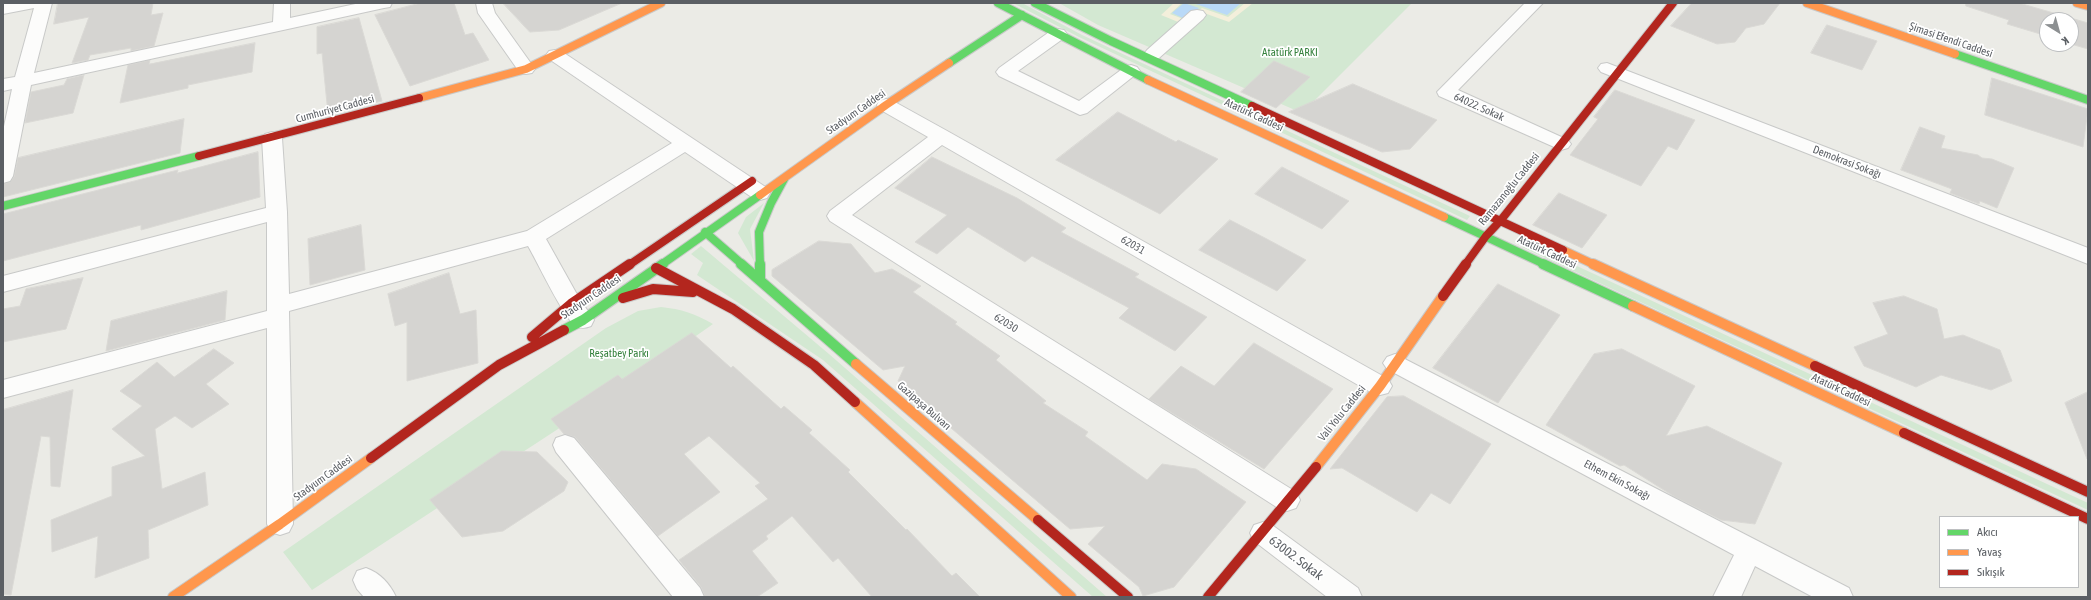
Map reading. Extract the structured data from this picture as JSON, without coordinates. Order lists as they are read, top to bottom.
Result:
{
  "streets": {
    "main road": [
      "Şimasi Efendi Caddesi",
      "Cumhuriyet Caddesi",
      "Stadyum Caddesi",
      "Atatürk Caddesi",
      "Ramazanoğlu Caddesi",
      "Gazipaşa Bulvarı",
      "Vali Yolu Caddesi"
    ],
    "street": [
      "64022. Sokak",
      "Demokrasi Sokağı",
      "62031",
      "62030",
      "Ethem Ekin Sokağı",
      "63002. Sokak"
    ]
  },
  "crossings": [
    ["64022. Sokak", "Ramazanoğlu Caddesi"],
    ["Stadyum Caddesi", "Atatürk Caddesi"],
    ["Stadyum Caddesi", "62031"],
    ["Stadyum Caddesi", "Gazipaşa Bulvarı"],
    ["Atatürk Caddesi", "Ramazanoğlu Caddesi"],
    ["Atatürk Caddesi", "Vali Yolu Caddesi"],
    ["Demokrasi Sokağı", "Ramazanoğlu Caddesi"],
    ["Ramazanoğlu Caddesi", "Vali Yolu Caddesi"],
    ["62031", "62030"],
    ["62031", "Vali Yolu Caddesi"],
    ["62030", "Vali Yolu Caddesi"],
    ["Vali Yolu Caddesi", "Ethem Ekin Sokağı"],
    ["Vali Yolu Caddesi", "63002. Sokak"]
  ],
  "parks": ["Atatürk PARKI", "Reşatbey Parkı"],
  "legend": ["Akıcı", "Yavaş", "Sıkışık"],
  "north": "bottom right"
}
